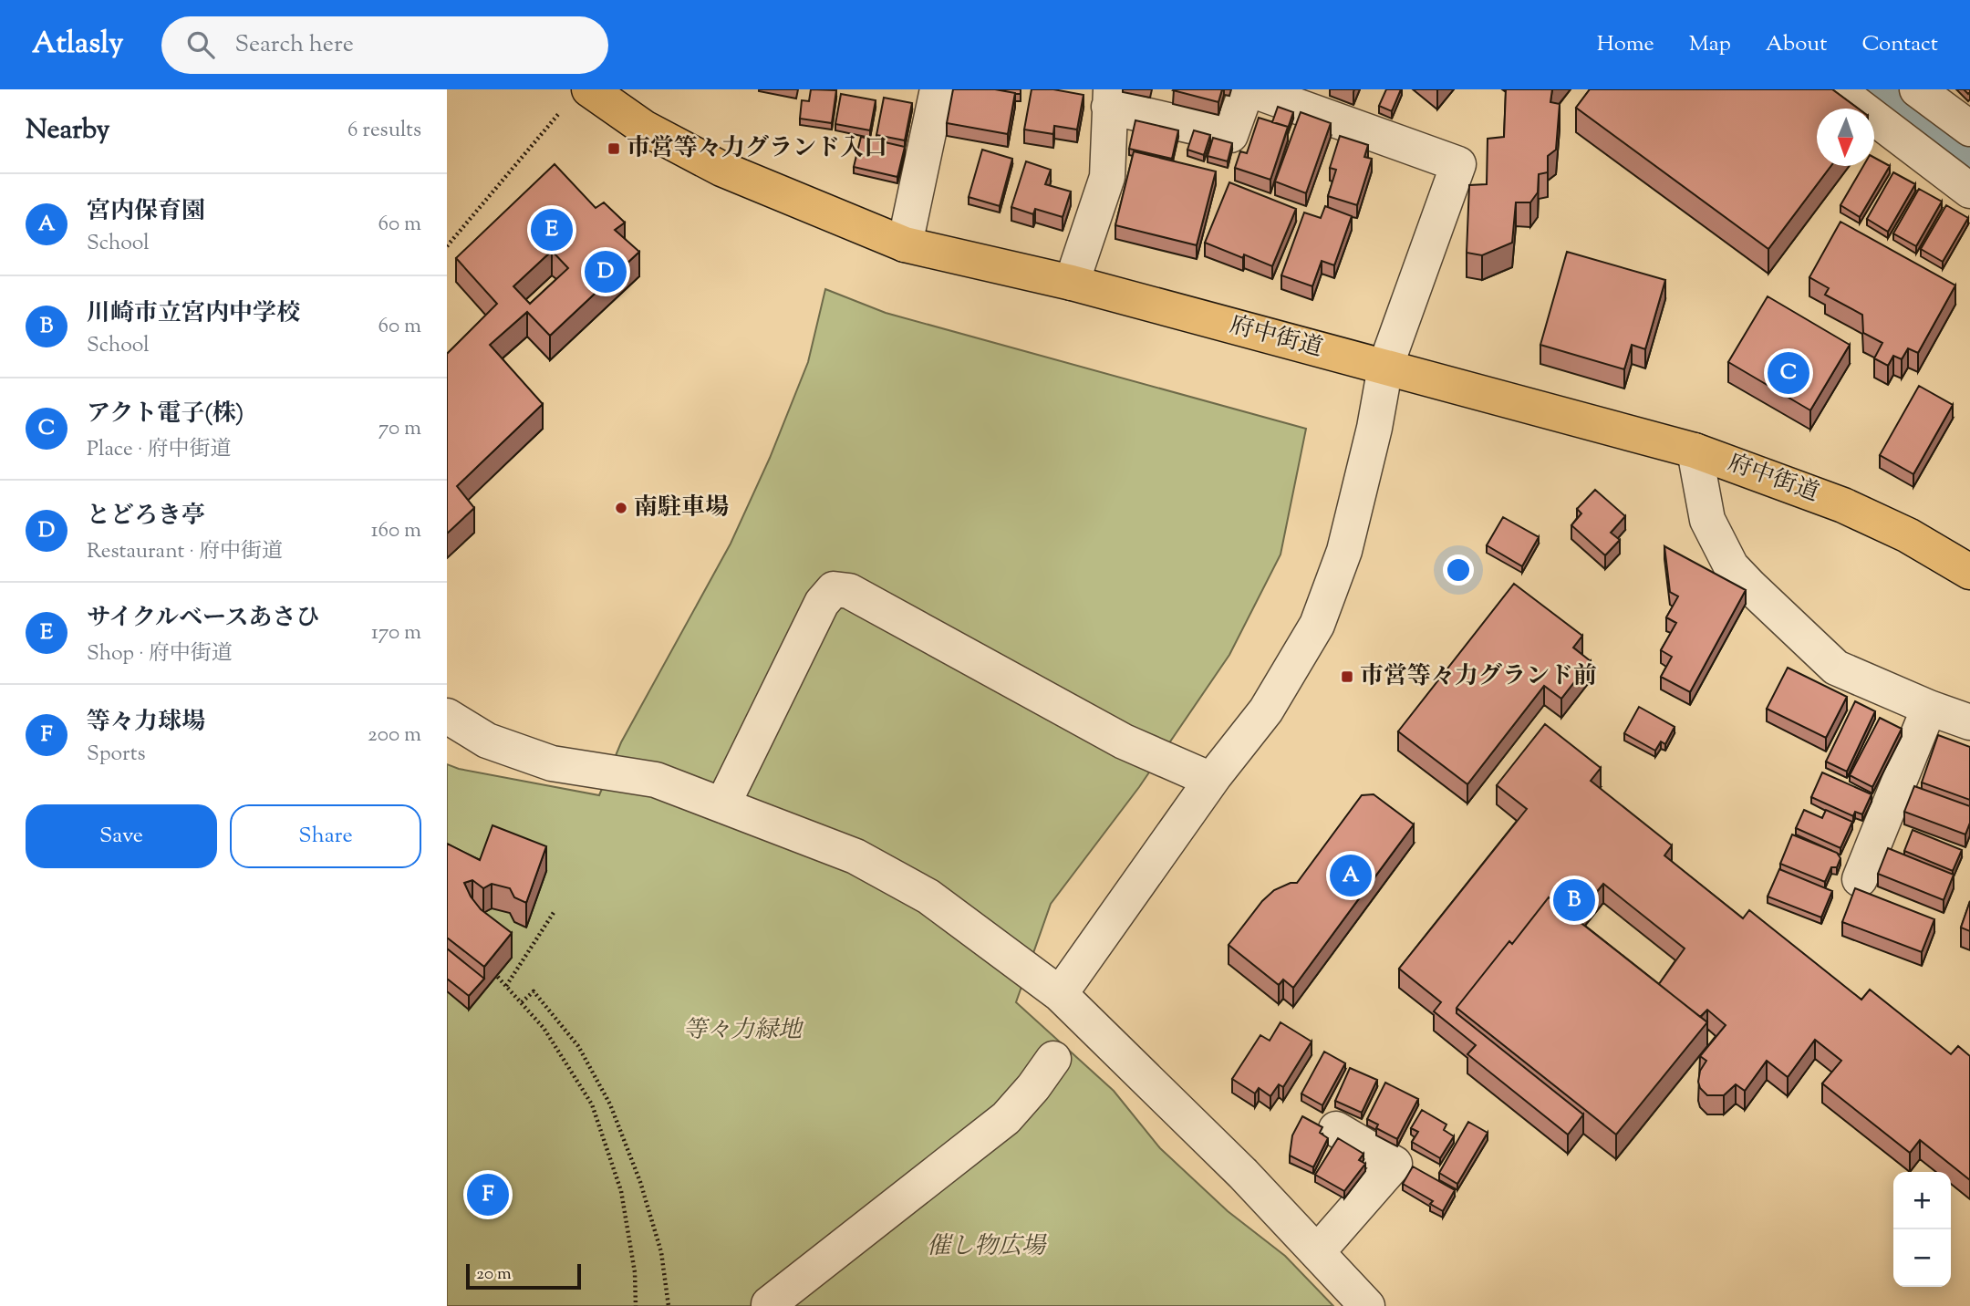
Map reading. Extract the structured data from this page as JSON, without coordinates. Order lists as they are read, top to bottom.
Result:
{
  "streets": {
    "highway": ["府中街道"]
  },
  "parks": ["等々力緑地", "催し物広場"],
  "places": {
    "transit": ["市営等々力グランド入口", "市営等々力グランド前"],
    "other": ["南駐車場"]
  },
  "scale_bar": "20 m",
  "north": "bottom",
  "page": {
    "header": "Atlasly",
    "search": "Search here",
    "nav": [
      "Home",
      "Map",
      "About",
      "Contact"
    ],
    "heading": ["Nearby", "6 results"],
    "list": [
      {
        "mark": "A",
        "name": "宮内保育園",
        "note": "School",
        "value": "60 m"
      },
      {
        "mark": "B",
        "name": "川崎市立宮内中学校",
        "note": "School",
        "value": "60 m"
      },
      {
        "mark": "C",
        "name": "アクト電子(株)",
        "note": "Place · 府中街道",
        "value": "70 m"
      },
      {
        "mark": "D",
        "name": "とどろき亭",
        "note": "Restaurant · 府中街道",
        "value": "160 m"
      },
      {
        "mark": "E",
        "name": "サイクルベースあさひ",
        "note": "Shop · 府中街道",
        "value": "170 m"
      },
      {
        "mark": "F",
        "name": "等々力球場",
        "note": "Sports",
        "value": "200 m"
      }
    ],
    "pins": [
      "E",
      "D",
      "C",
      "A",
      "B",
      "F"
    ],
    "buttons": ["Save", "Share"],
    "map_buttons": ["+", "−"],
    "scale": "20 m"
  }
}
